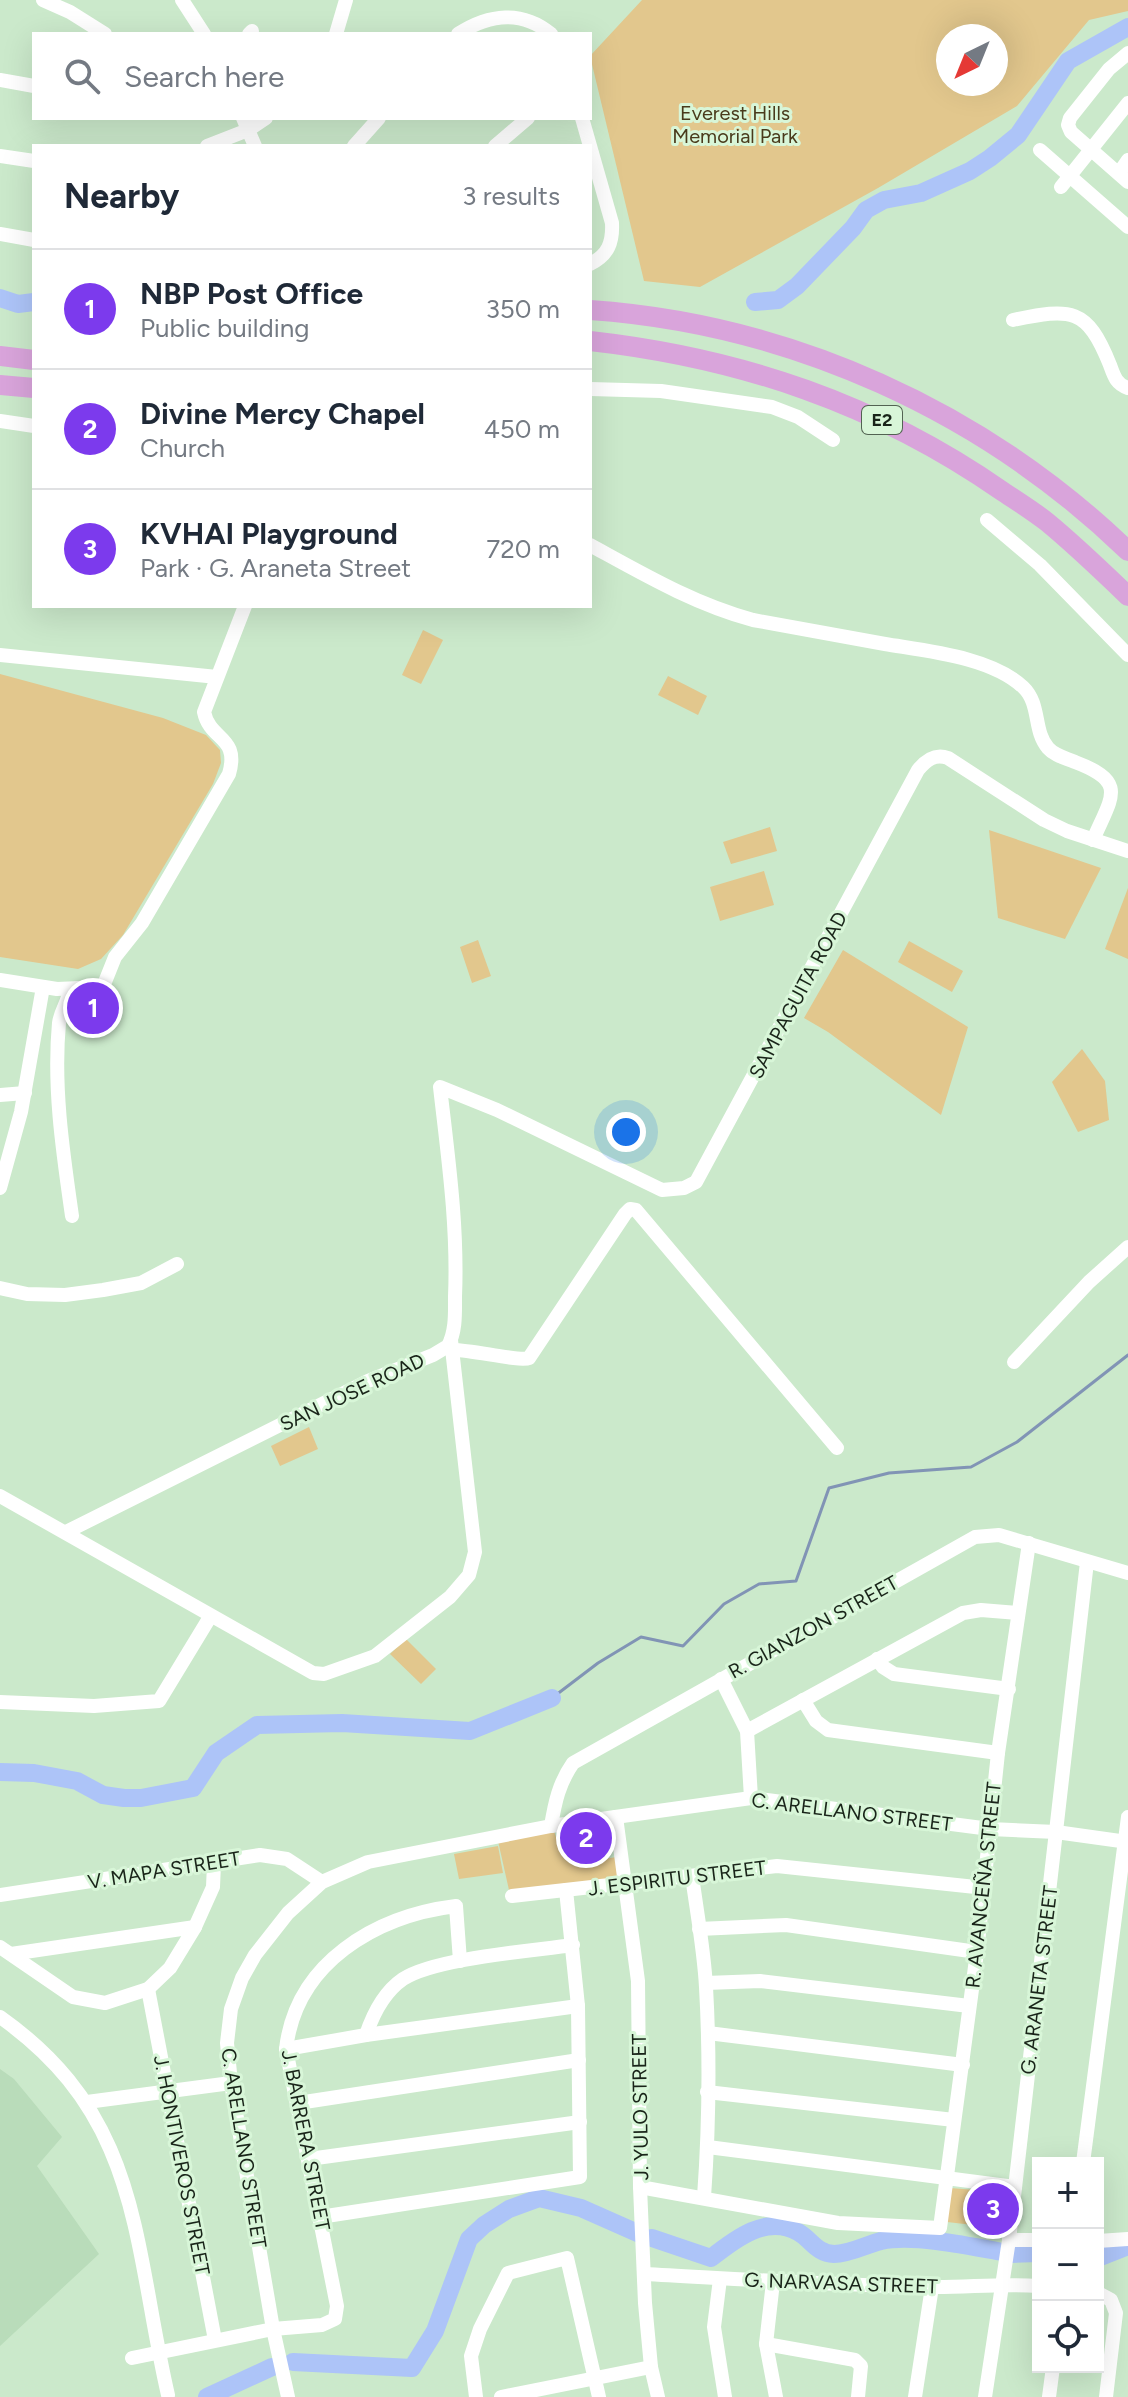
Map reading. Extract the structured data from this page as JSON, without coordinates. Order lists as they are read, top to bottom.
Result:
{
  "streets": {
    "highway": ["E2"],
    "street": [
      "SAMPAGUITA ROAD",
      "SAN JOSE ROAD",
      "R. GIANZON STREET",
      "C. ARELLANO STREET",
      "V. MAPA STREET",
      "J. ESPIRITU STREET",
      "R. AVANCEÑA STREET",
      "G. ARANETA STREET",
      "J. YULO STREET",
      "J. BARRERA STREET",
      "J. HONTIVEROS STREET",
      "G. NARVASA STREET"
    ]
  },
  "crossings": [
    ["SAMPAGUITA ROAD", "SAN JOSE ROAD"],
    ["R. GIANZON STREET", "C. ARELLANO STREET"],
    ["R. GIANZON STREET", "R. AVANCEÑA STREET"],
    ["R. GIANZON STREET", "G. ARANETA STREET"],
    ["C. ARELLANO STREET", "V. MAPA STREET"],
    ["C. ARELLANO STREET", "R. AVANCEÑA STREET"],
    ["C. ARELLANO STREET", "G. ARANETA STREET"],
    ["C. ARELLANO STREET", "J. YULO STREET"],
    ["C. ARELLANO STREET", "J. BARRERA STREET"],
    ["J. ESPIRITU STREET", "R. AVANCEÑA STREET"],
    ["J. ESPIRITU STREET", "J. YULO STREET"],
    ["G. ARANETA STREET", "G. NARVASA STREET"],
    ["J. YULO STREET", "G. NARVASA STREET"]
  ],
  "parks": ["Everest Hills Memorial Park"],
  "north": "bottom left",
  "page": {
    "search": "Search here",
    "heading": ["Nearby", "3 results"],
    "list": [
      {
        "mark": "1",
        "name": "NBP Post Office",
        "note": "Public building",
        "value": "350 m"
      },
      {
        "mark": "2",
        "name": "Divine Mercy Chapel",
        "note": "Church",
        "value": "450 m"
      },
      {
        "mark": "3",
        "name": "KVHAI Playground",
        "note": "Park · G. Araneta Street",
        "value": "720 m"
      }
    ],
    "pins": ["1", "2", "3"],
    "map_buttons": ["+", "−"]
  }
}
